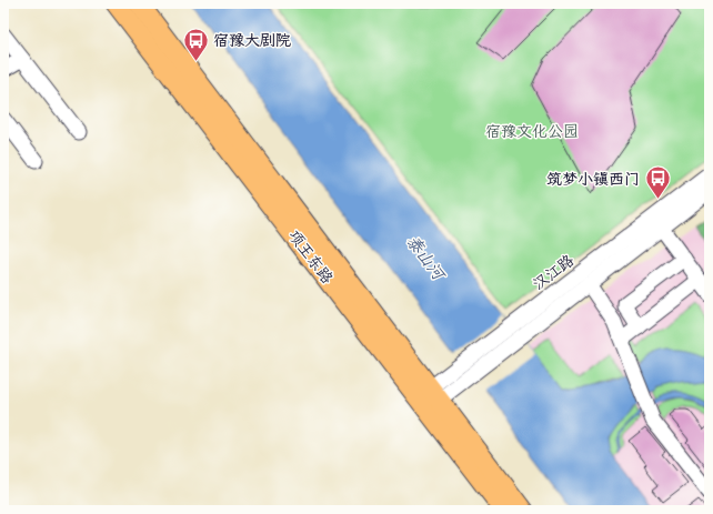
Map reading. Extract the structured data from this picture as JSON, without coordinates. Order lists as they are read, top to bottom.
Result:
{
  "streets": {
    "main road": ["项王东路"],
    "street": ["汉江路"]
  },
  "crossings": [
    ["项王东路", "汉江路"]
  ],
  "water": ["泰山河"],
  "parks": ["宿豫文化公园"],
  "places": {
    "bus stop": ["宿豫大剧院", "筑梦小镇西门"]
  }
}
